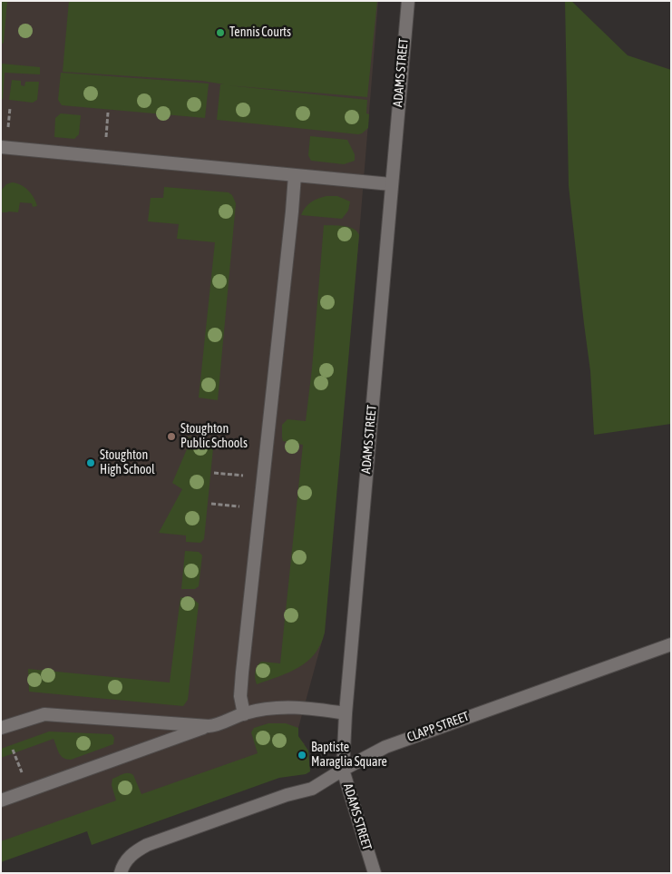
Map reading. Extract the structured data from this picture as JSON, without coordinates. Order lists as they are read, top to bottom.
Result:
{
  "streets": {
    "street": ["ADAMS STREET", "CLAPP STREET"]
  },
  "crossings": [
    ["ADAMS STREET", "CLAPP STREET"]
  ],
  "places": [
    "Tennis Courts",
    "Stoughton Public Schools",
    "Stoughton High School",
    "Baptiste Maraglia Square"
  ]
}
